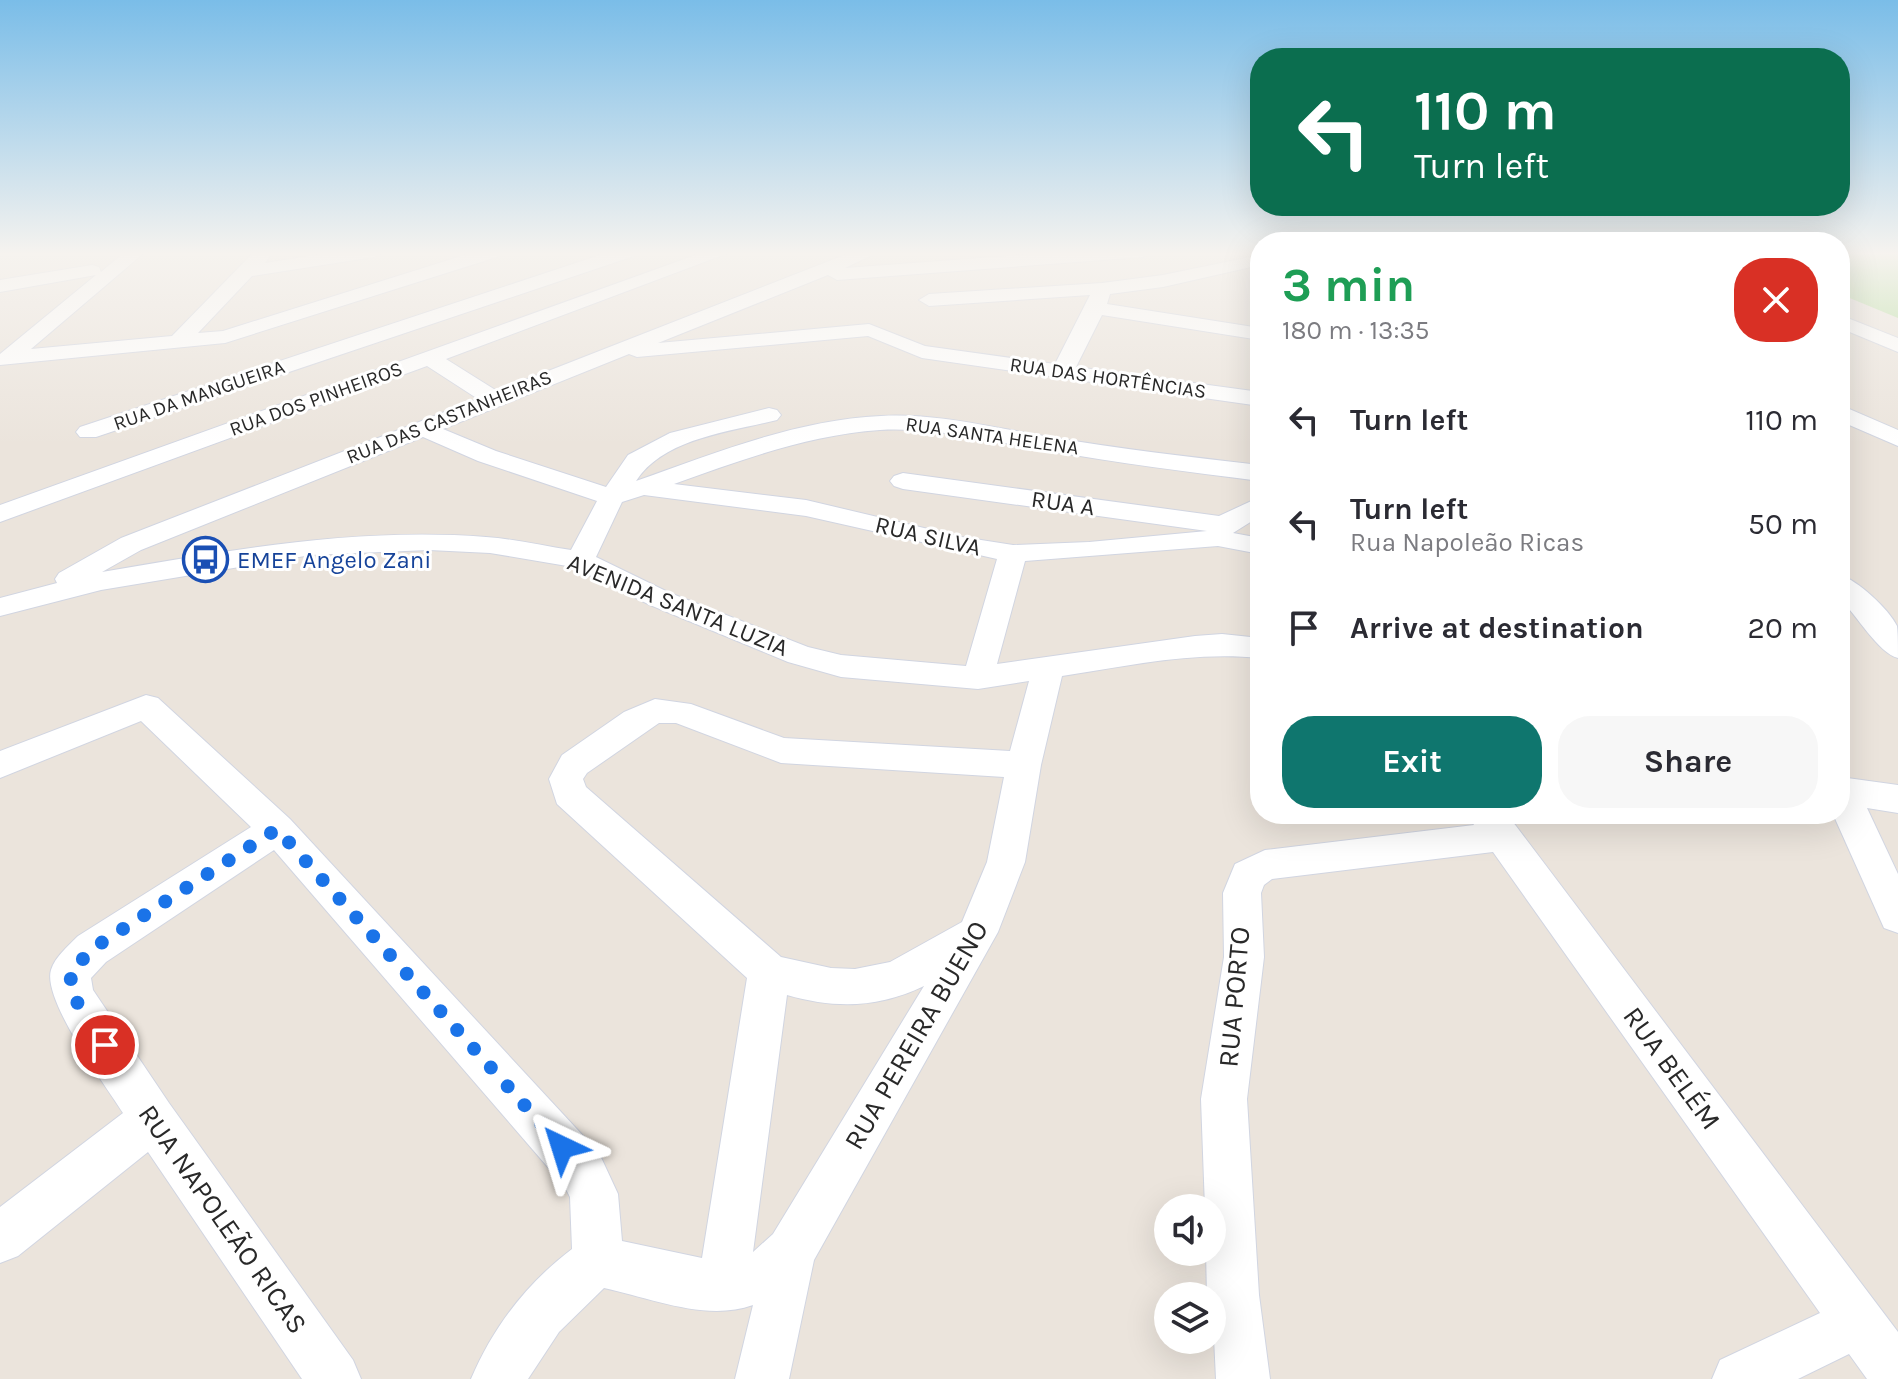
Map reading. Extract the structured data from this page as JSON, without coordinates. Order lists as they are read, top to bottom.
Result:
{
  "streets": {
    "street": [
      "RUA DAS HORTÊNCIAS",
      "RUA DA MANGUEIRA",
      "RUA DOS PINHEIROS",
      "RUA DAS CASTANHEIRAS",
      "RUA SANTA HELENA",
      "RUA A",
      "RUA SILVA",
      "AVENIDA SANTA LUZIA",
      "RUA PORTO",
      "RUA PEREIRA BUENO",
      "RUA BELÉM",
      "RUA NAPOLEÃO RICAS"
    ]
  },
  "crossings": [
    ["RUA DAS HORTÊNCIAS", "RUA DAS CASTANHEIRAS"],
    ["RUA DAS CASTANHEIRAS", "AVENIDA SANTA LUZIA"],
    ["RUA SANTA HELENA", "RUA SILVA"],
    ["RUA A", "RUA SILVA"],
    ["AVENIDA SANTA LUZIA", "RUA PEREIRA BUENO"],
    ["RUA PORTO", "RUA BELÉM"]
  ],
  "places": {
    "bus stop": ["EMEF Angelo Zani"]
  },
  "page": {
    "turn": ["110 m", "Turn left"],
    "heading": ["3 min", "180 m · 13:35"],
    "list": [
      {
        "name": "Turn left",
        "value": "110 m"
      },
      {
        "name": "Turn left",
        "note": "Rua Napoleão Ricas",
        "value": "50 m"
      },
      {
        "name": "Arrive at destination",
        "value": "20 m"
      }
    ],
    "buttons": ["Exit", "Share"]
  }
}
